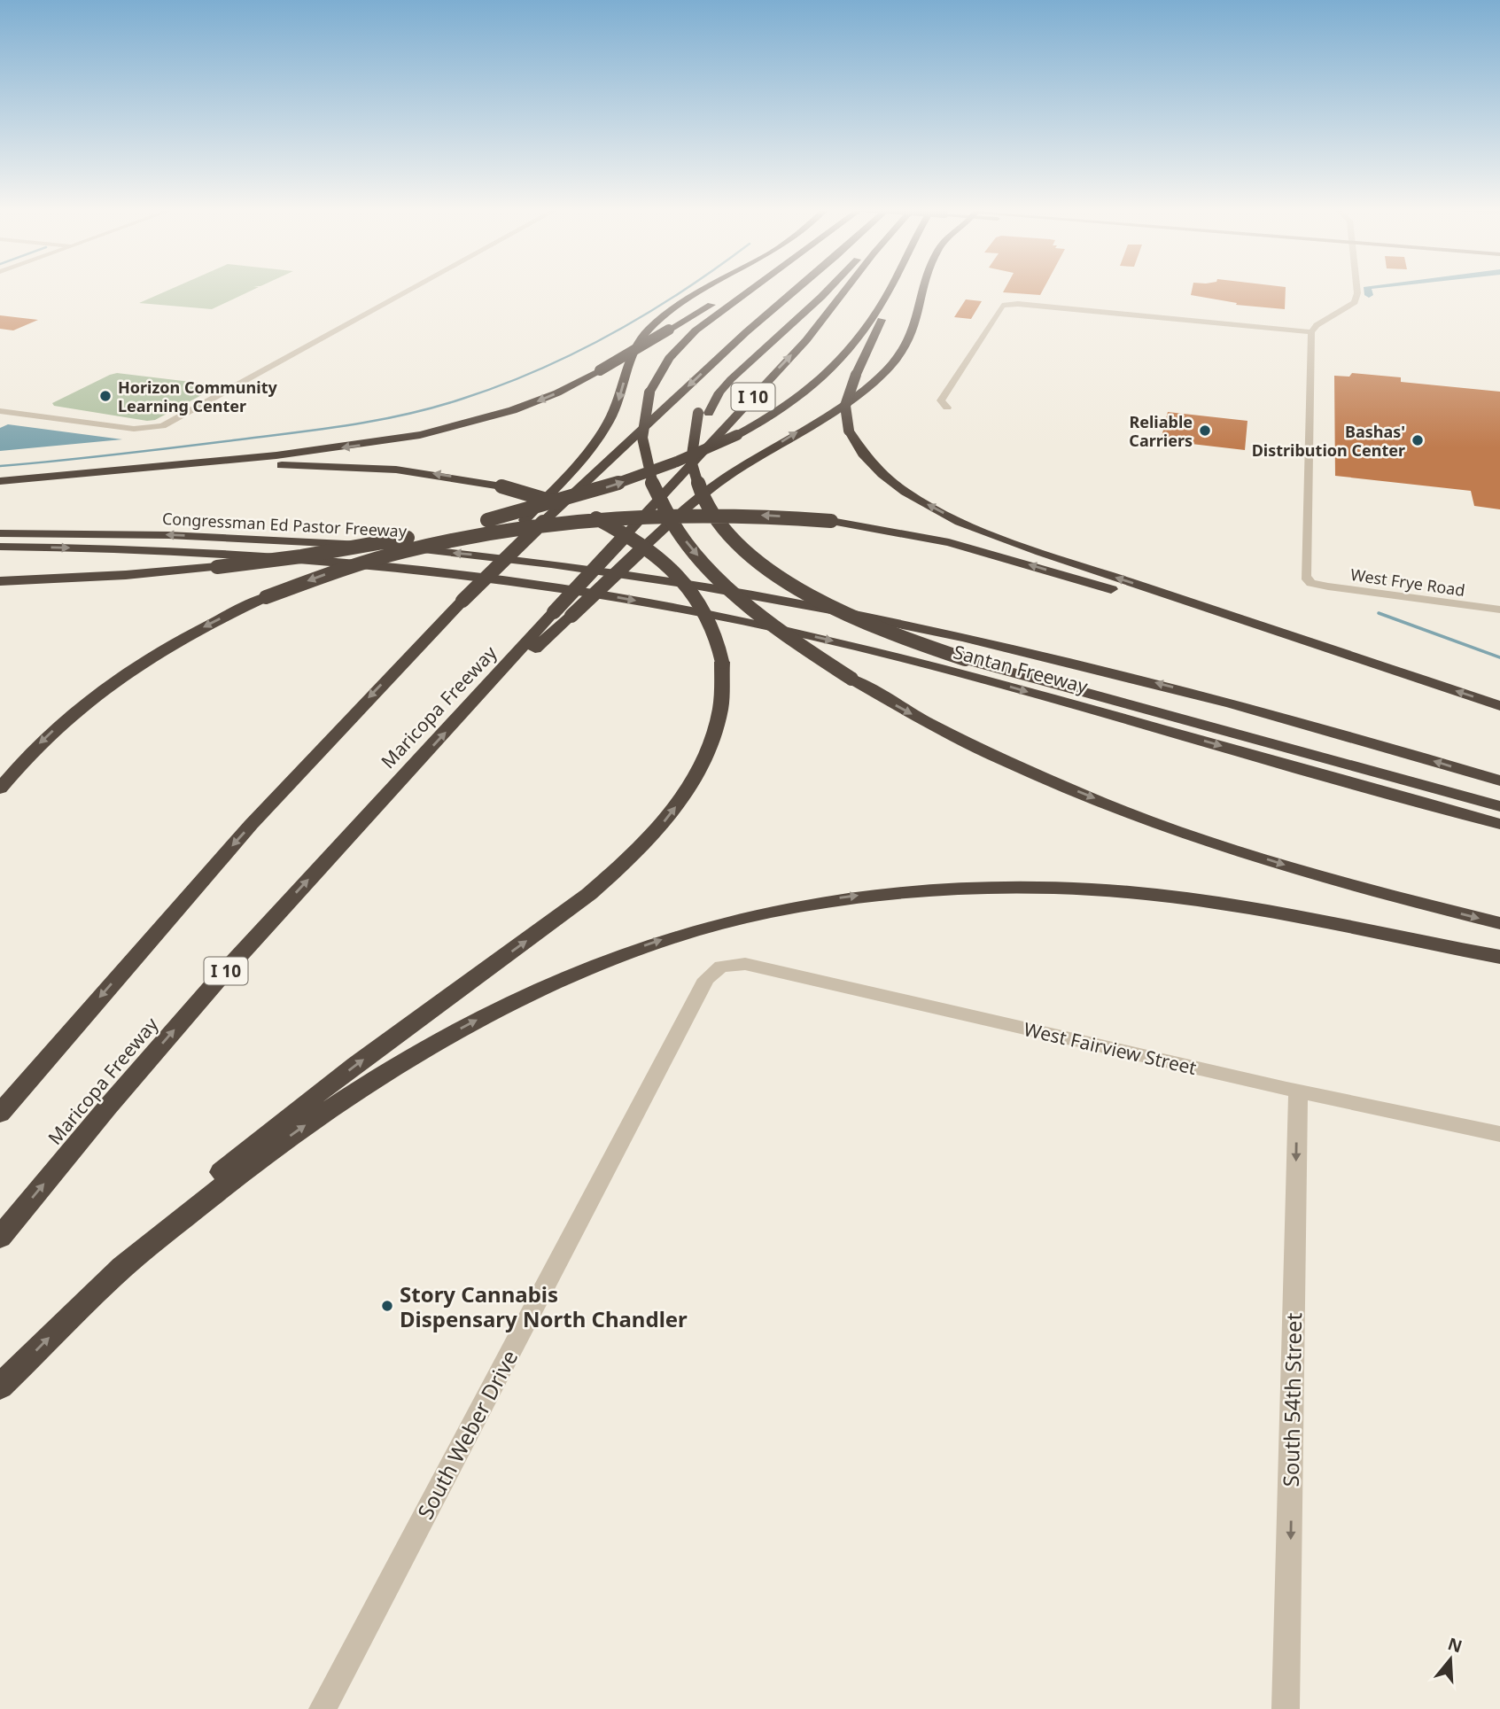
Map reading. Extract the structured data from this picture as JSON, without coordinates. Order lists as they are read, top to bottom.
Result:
{
  "streets": {
    "highway": [
      "I 10",
      "Congressman Ed Pastor Freeway",
      "Santan Freeway",
      "Maricopa Freeway"
    ],
    "street": [
      "West Frye Road",
      "West Fairview Street",
      "South 54th Street",
      "South Weber Drive"
    ]
  },
  "crossings": [
    ["Congressman Ed Pastor Freeway", "Santan Freeway"],
    ["West Fairview Street", "South 54th Street"],
    ["West Fairview Street", "South Weber Drive"]
  ],
  "one_way": ["South 54th Street"],
  "places": [
    "Horizon Community Learning Center",
    "Reliable Carriers",
    "Bashas' Distribution Center",
    "Story Cannabis Dispensary North Chandler"
  ],
  "north": "top"
}
